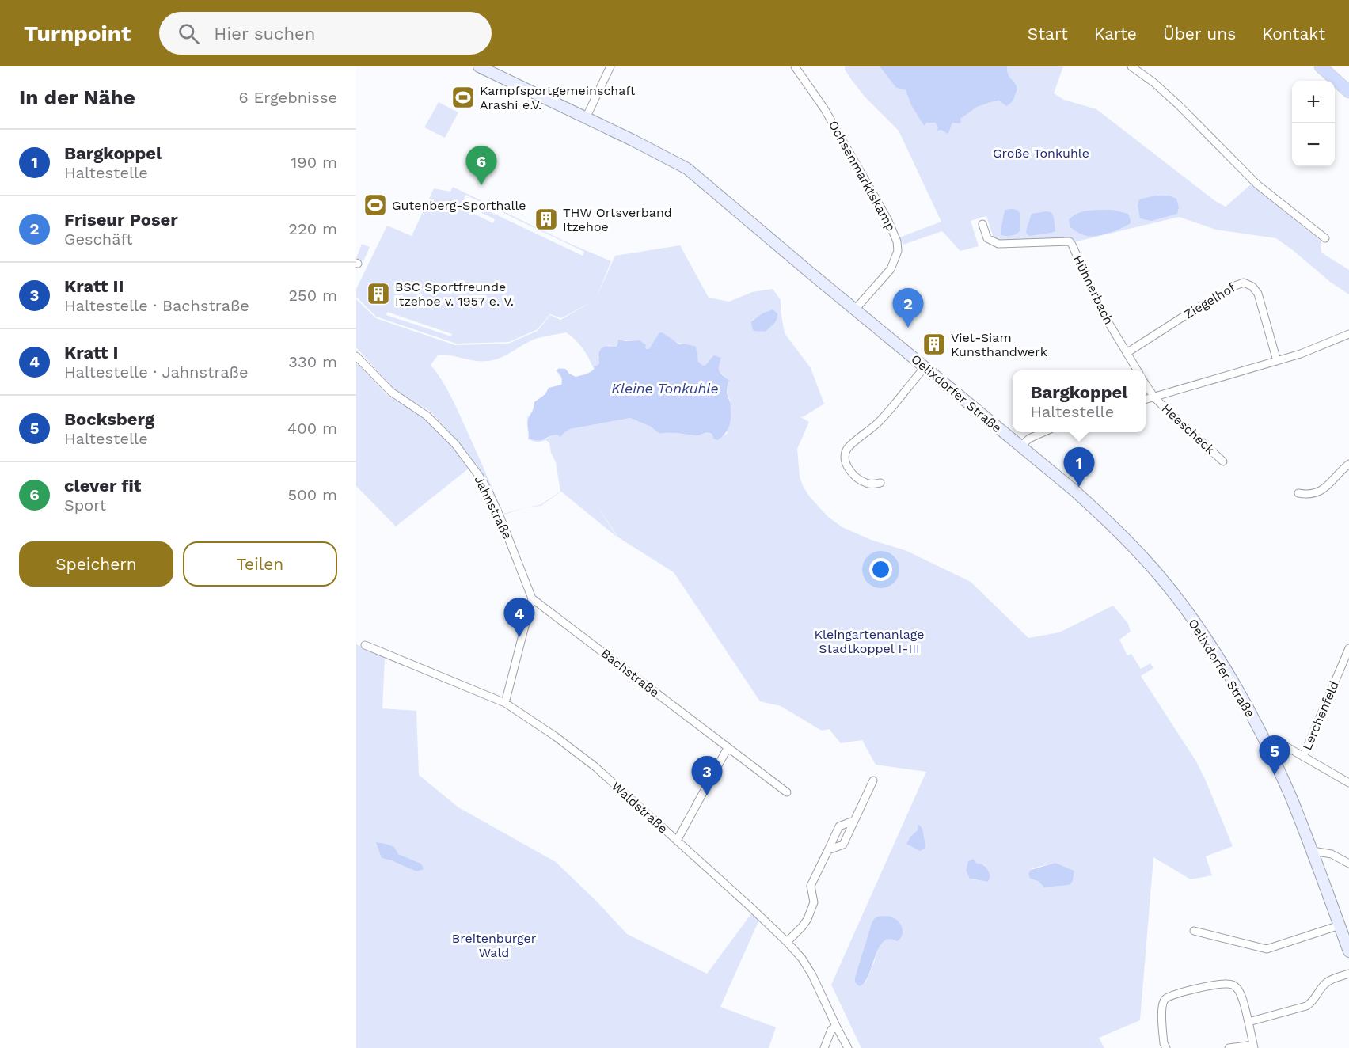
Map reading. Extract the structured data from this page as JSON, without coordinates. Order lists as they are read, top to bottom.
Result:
{
  "streets": {
    "street": [
      "Ochsenmarktskamp",
      "Hühnerbach",
      "Ziegelhof",
      "Oelixdorfer Straße",
      "Heescheck",
      "Jahnstraße",
      "Bachstraße",
      "Lerchenfeld",
      "Waldstraße"
    ]
  },
  "crossings": [
    ["Ochsenmarktskamp", "Oelixdorfer Straße"],
    ["Hühnerbach", "Ziegelhof"],
    ["Jahnstraße", "Bachstraße"]
  ],
  "water": ["Kleine Tonkuhle"],
  "parks": ["Große Tonkuhle", "Kleingartenanlage Stadtkoppel I-III", "Breitenburger Wald"],
  "places": {
    "sports": ["Kampfsportgemeinschaft Arashi e.V.", "Gutenberg-Sporthalle"],
    "building": ["THW Ortsverband Itzehoe", "BSC Sportfreunde Itzehoe v. 1957 e. V.", "Viet-Siam Kunsthandwerk"]
  },
  "page": {
    "header": "Turnpoint",
    "search": "Hier suchen",
    "nav": [
      "Start",
      "Karte",
      "Über uns",
      "Kontakt"
    ],
    "heading": ["In der Nähe", "6 Ergebnisse"],
    "map_buttons": ["+", "−"],
    "list": [
      {
        "mark": "1",
        "name": "Bargkoppel",
        "note": "Haltestelle",
        "value": "190 m"
      },
      {
        "mark": "2",
        "name": "Friseur Poser",
        "note": "Geschäft",
        "value": "220 m"
      },
      {
        "mark": "3",
        "name": "Kratt II",
        "note": "Haltestelle · Bachstraße",
        "value": "250 m"
      },
      {
        "mark": "4",
        "name": "Kratt I",
        "note": "Haltestelle · Jahnstraße",
        "value": "330 m"
      },
      {
        "mark": "5",
        "name": "Bocksberg",
        "note": "Haltestelle",
        "value": "400 m"
      },
      {
        "mark": "6",
        "name": "clever fit",
        "note": "Sport",
        "value": "500 m"
      }
    ],
    "pins": [
      "6",
      "2",
      "1",
      "4",
      "5",
      "3"
    ],
    "popup": ["Bargkoppel", "Haltestelle"],
    "buttons": ["Speichern", "Teilen"]
  }
}
